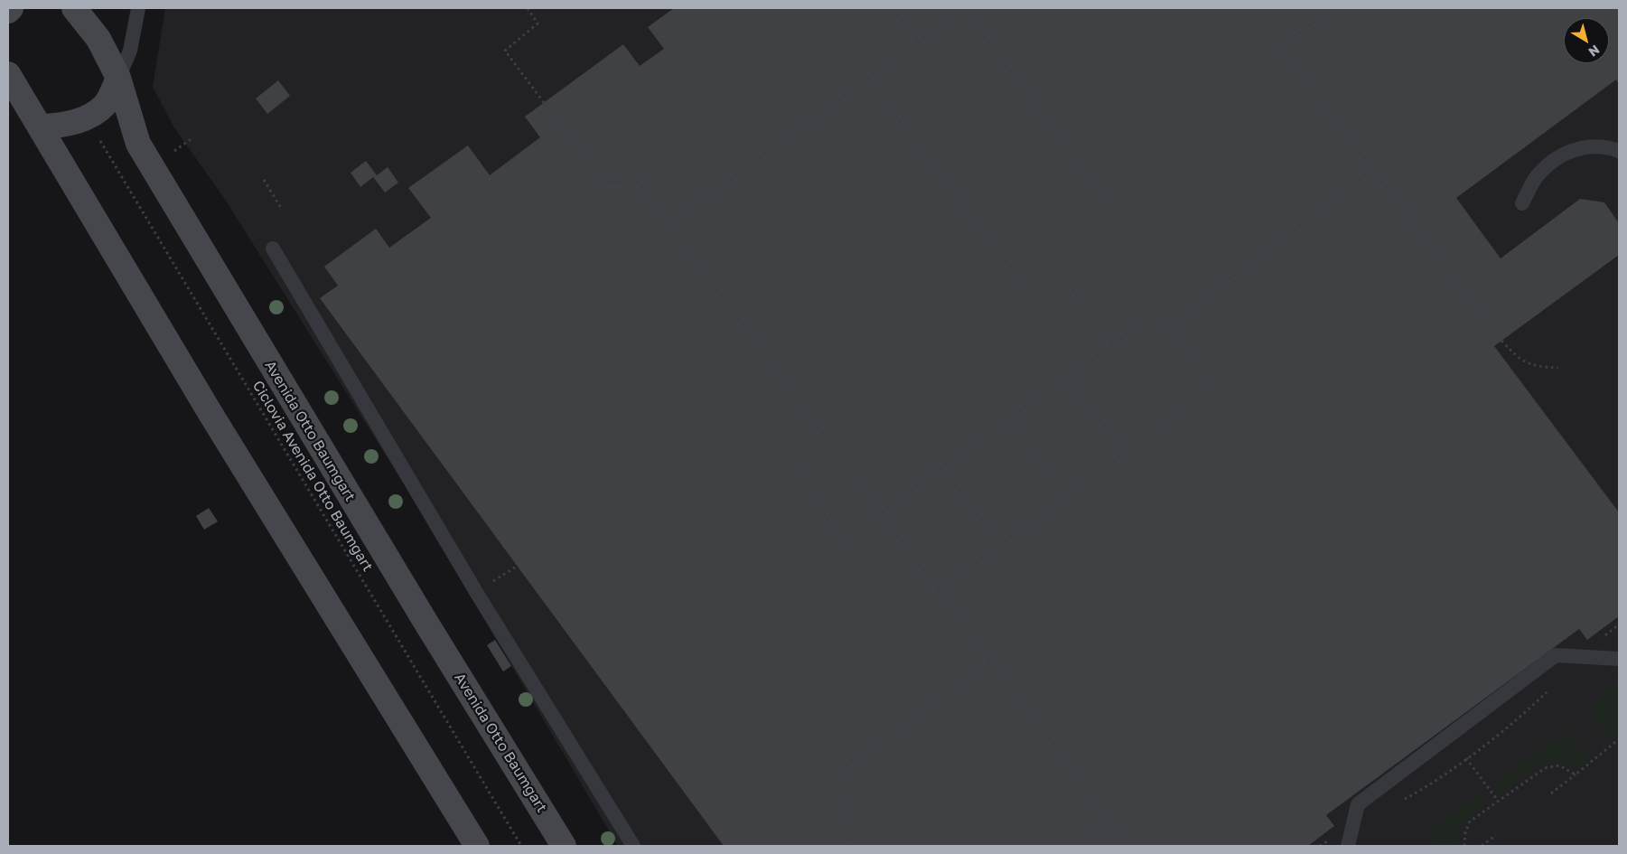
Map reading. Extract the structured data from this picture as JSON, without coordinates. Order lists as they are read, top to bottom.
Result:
{
  "streets": {
    "main road": ["Avenida Otto Baumgart"],
    "path": ["Ciclovia Avenida Otto Baumgart"]
  },
  "north": "bottom right"
}
